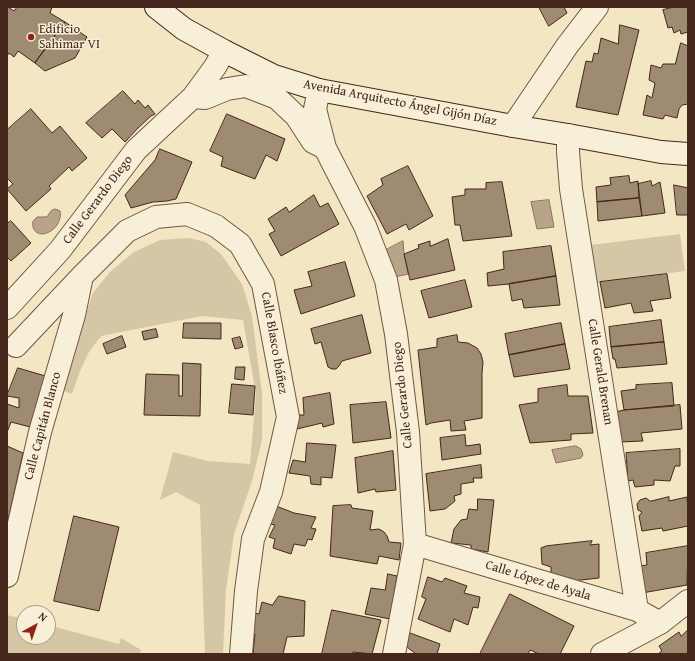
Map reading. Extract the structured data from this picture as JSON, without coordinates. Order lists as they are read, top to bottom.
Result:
{
  "streets": {
    "street": [
      "Avenida Arquitecto Ángel Gijón Díaz",
      "Calle Gerardo Diego",
      "Calle Blasco Ibáñez",
      "Calle Gerald Brenan",
      "Calle Capitán Blanco",
      "Calle López de Ayala"
    ]
  },
  "crossings": [
    ["Avenida Arquitecto Ángel Gijón Díaz", "Calle Gerardo Diego"],
    ["Avenida Arquitecto Ángel Gijón Díaz", "Calle Gerald Brenan"],
    ["Calle Gerardo Diego", "Calle López de Ayala"],
    ["Calle Blasco Ibáñez", "Calle Capitán Blanco"],
    ["Calle Gerald Brenan", "Calle López de Ayala"]
  ],
  "places": ["Edificio Sahimar VI"],
  "north": "top right"
}
